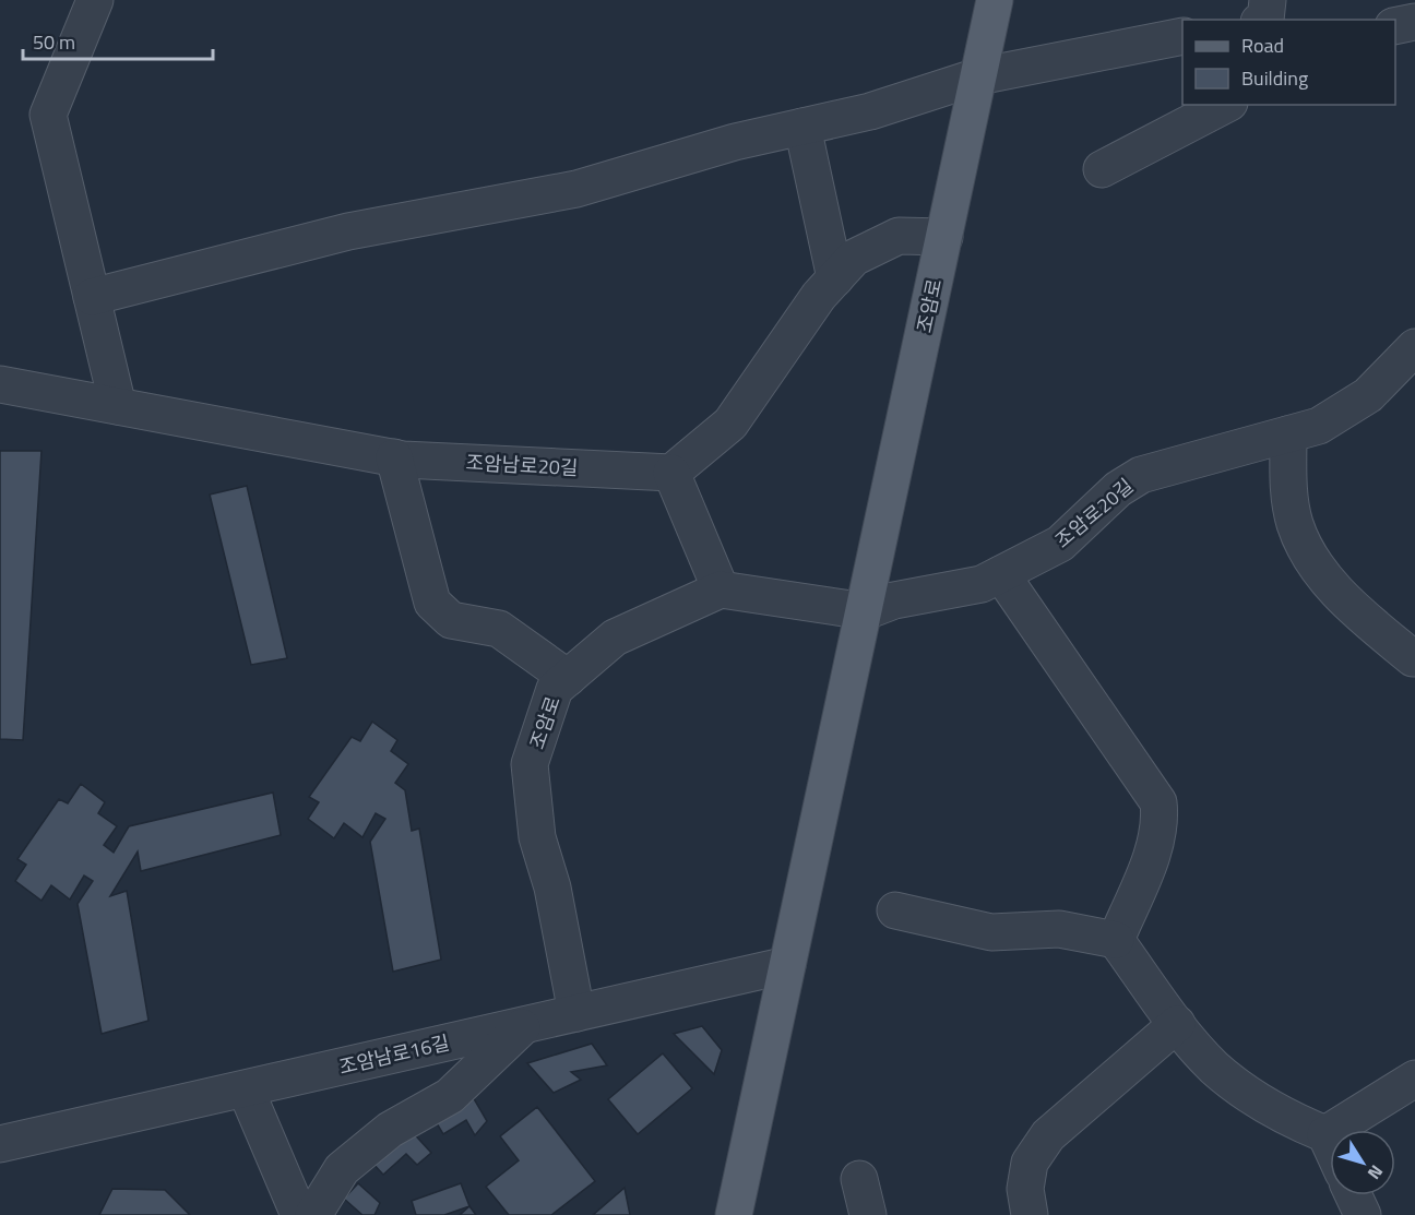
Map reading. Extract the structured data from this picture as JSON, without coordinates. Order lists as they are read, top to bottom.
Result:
{
  "streets": {
    "main road": ["조암로"],
    "street": ["조암남로20길", "조암로20길", "조암남로16길"]
  },
  "crossings": [
    ["조암로", "조암로20길"],
    ["조암로", "조암남로16길"]
  ],
  "legend": ["Road", "Building"],
  "scale_bar": "50 m",
  "north": "bottom right"
}
